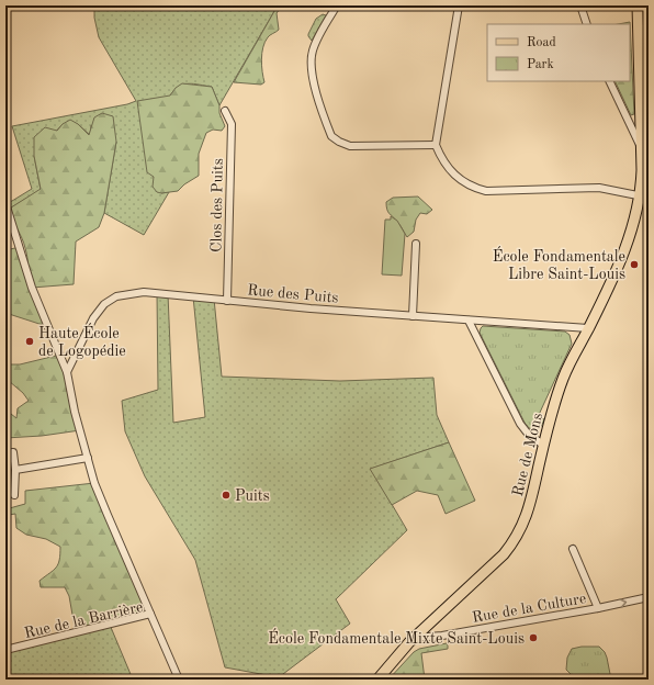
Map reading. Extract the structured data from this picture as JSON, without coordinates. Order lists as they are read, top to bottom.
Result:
{
  "streets": {
    "main road": ["Rue de Mons"],
    "street": [
      "Clos des Puits",
      "Rue des Puits",
      "Rue de la Culture",
      "Rue de la Barrière"
    ]
  },
  "crossings": [
    ["Clos des Puits", "Rue des Puits"],
    ["Rue des Puits", "Rue de Mons"],
    ["Rue de Mons", "Rue de la Culture"]
  ],
  "places": [
    "École Fondamentale Libre Saint-Louis",
    "Haute École de Logopédie",
    "Puits",
    "École Fondamentale Mixte Saint-Louis"
  ],
  "legend": ["Road", "Park"]
}
